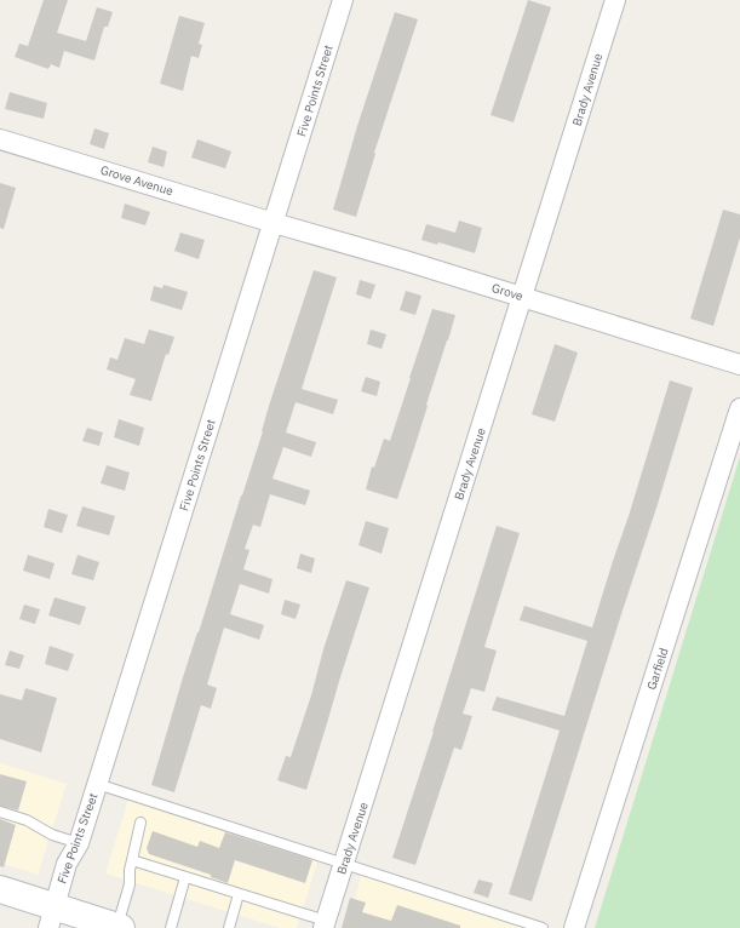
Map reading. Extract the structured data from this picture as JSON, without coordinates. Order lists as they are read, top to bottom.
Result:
{
  "streets": {
    "street": [
      "Brady Avenue",
      "Five Points Street",
      "Grove Avenue",
      "Grove",
      "Garfield"
    ]
  },
  "crossings": [
    ["Brady Avenue", "Grove"],
    ["Five Points Street", "Grove Avenue"],
    ["Five Points Street", "Grove"],
    ["Grove Avenue", "Grove"]
  ]
}
